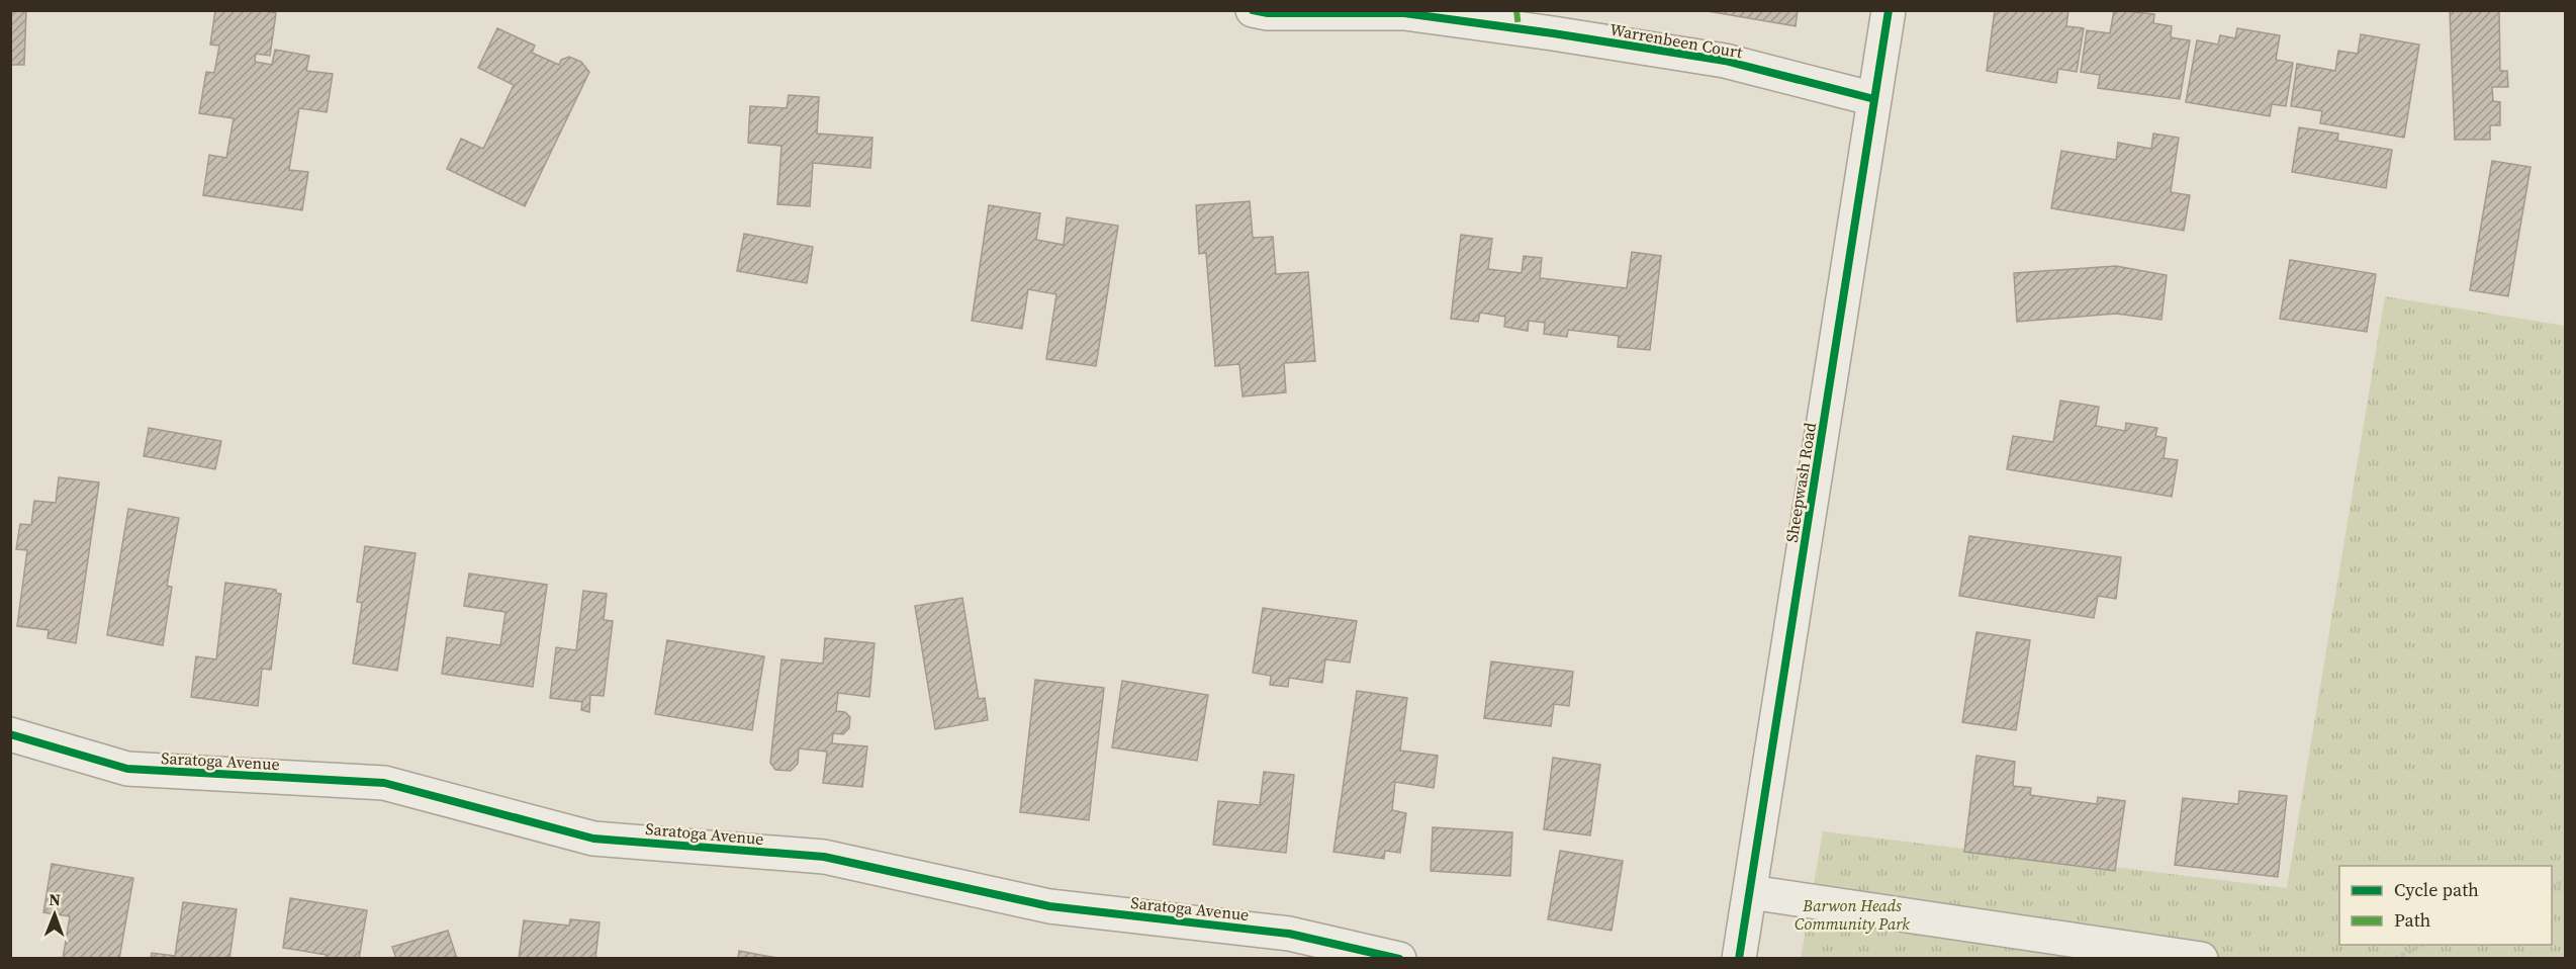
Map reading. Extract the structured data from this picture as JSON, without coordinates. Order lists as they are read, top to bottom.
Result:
{
  "streets": {
    "street": ["Warrenbeen Court", "Sheepwash Road", "Saratoga Avenue"]
  },
  "crossings": [
    ["Warrenbeen Court", "Sheepwash Road"]
  ],
  "parks": ["Barwon Heads Community Park"],
  "legend": ["Cycle path", "Path"],
  "north": "top"
}
